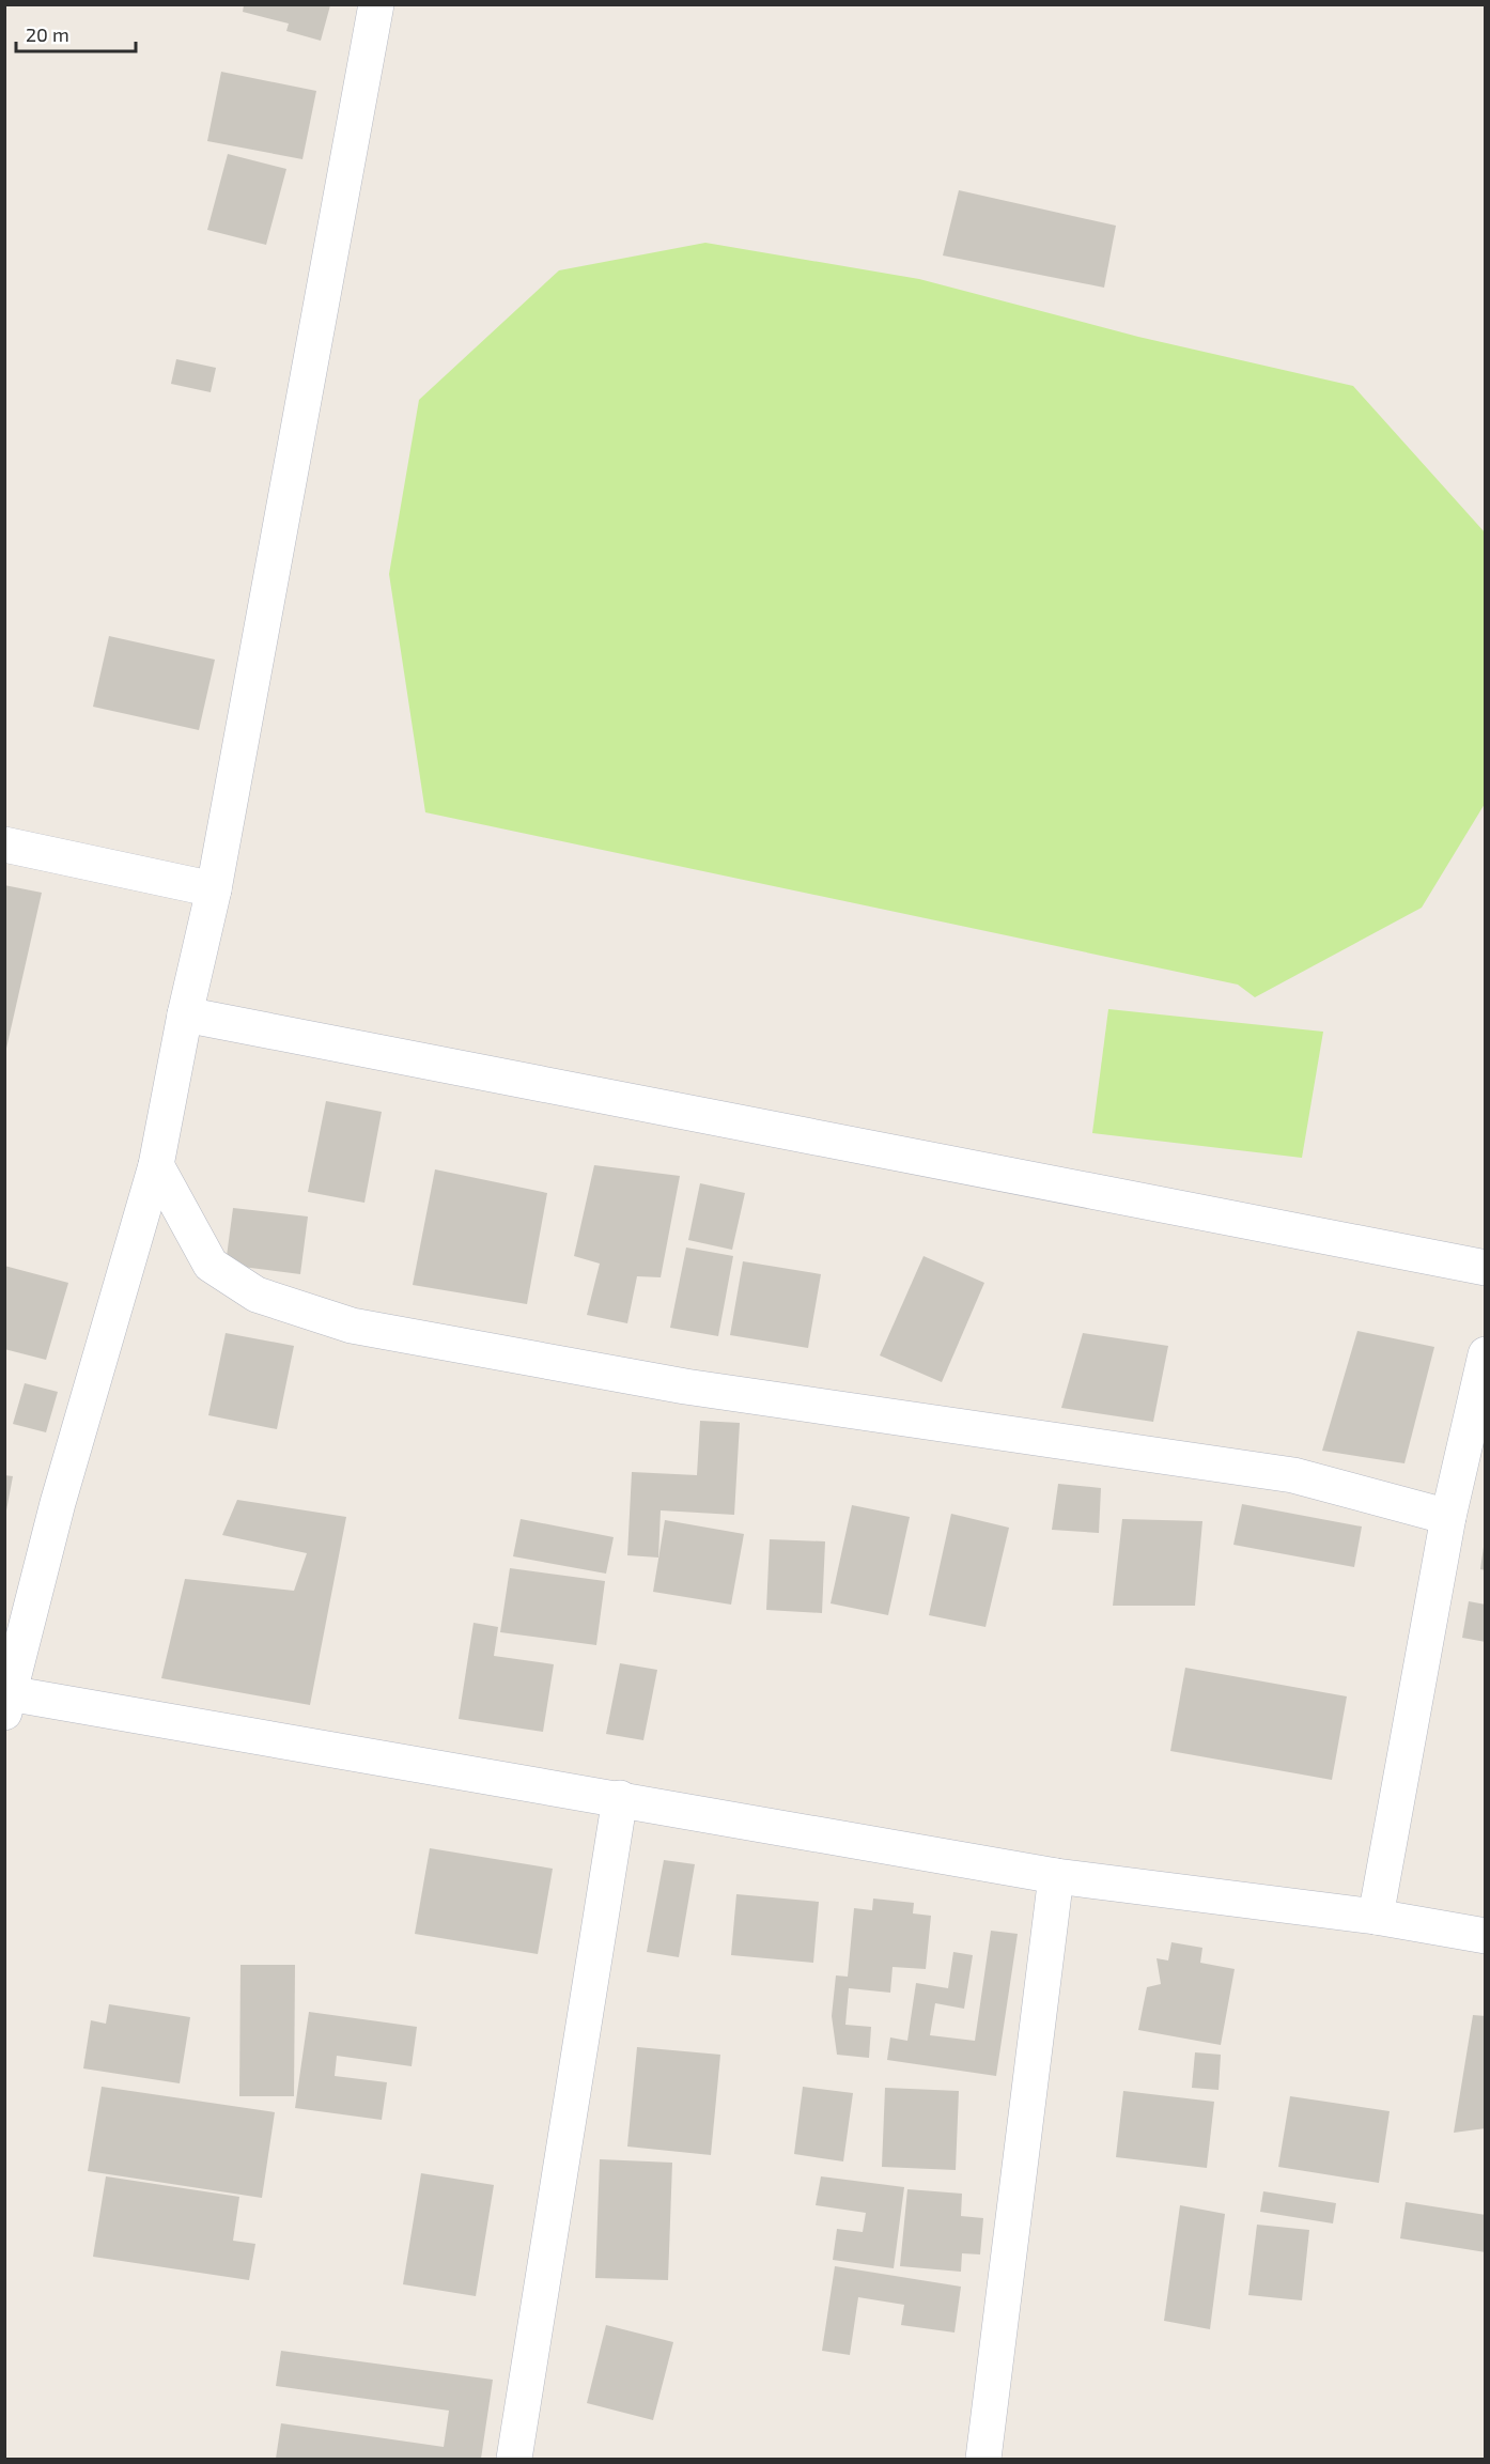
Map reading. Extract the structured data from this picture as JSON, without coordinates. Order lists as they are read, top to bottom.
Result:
{
  "scale_bar": "20 m"
}
